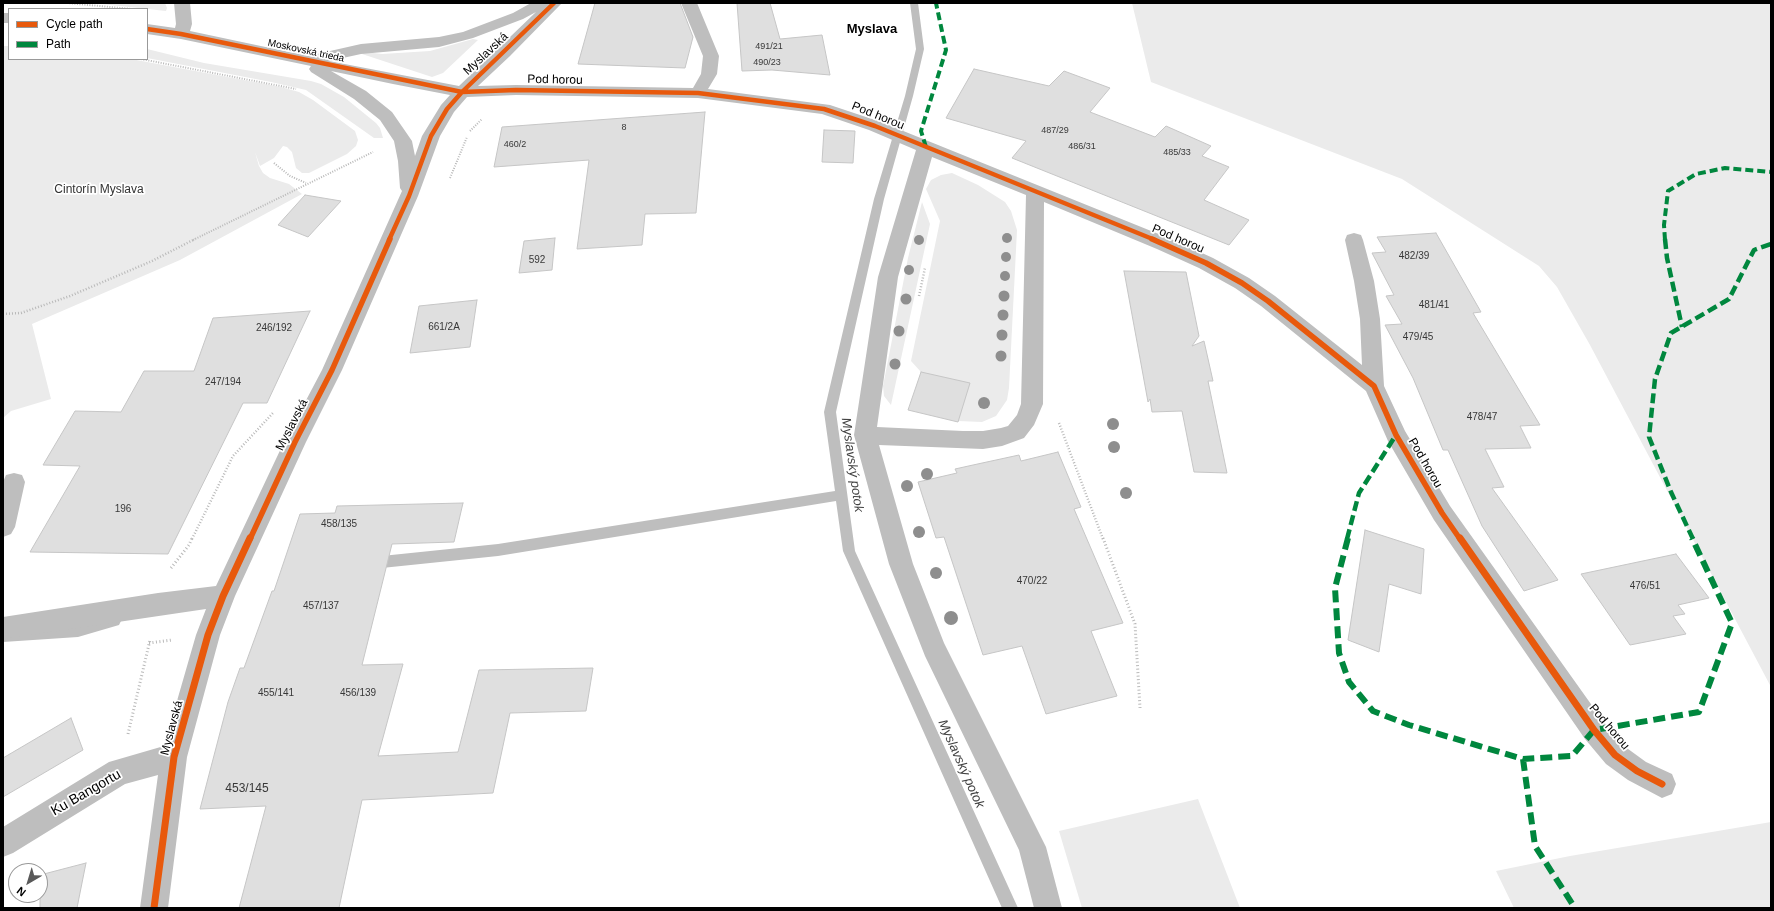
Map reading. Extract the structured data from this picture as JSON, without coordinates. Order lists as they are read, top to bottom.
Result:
{
  "streets": {
    "street": [
      "Moskovská trieda",
      "Myslavská",
      "Pod horou",
      "Ku Bangortu"
    ]
  },
  "crossings": [
    ["Moskovská trieda", "Myslavská"],
    ["Moskovská trieda", "Pod horou"],
    ["Myslavská", "Pod horou"],
    ["Myslavská", "Ku Bangortu"]
  ],
  "districts": ["Myslava"],
  "water": ["Myslavský potok"],
  "parks": ["Cintorín Myslava"],
  "house_numbers": [
    "491/21",
    "490/23",
    "8",
    "487/29",
    "460/2",
    "486/31",
    "485/33",
    "482/39",
    "592",
    "481/41",
    "661/2A",
    "246/192",
    "479/45",
    "247/194",
    "478/47",
    "196",
    "458/135",
    "470/22",
    "476/51",
    "457/137",
    "455/141",
    "456/139",
    "453/145"
  ],
  "legend": ["Cycle path", "Path"],
  "north": "bottom left"
}
